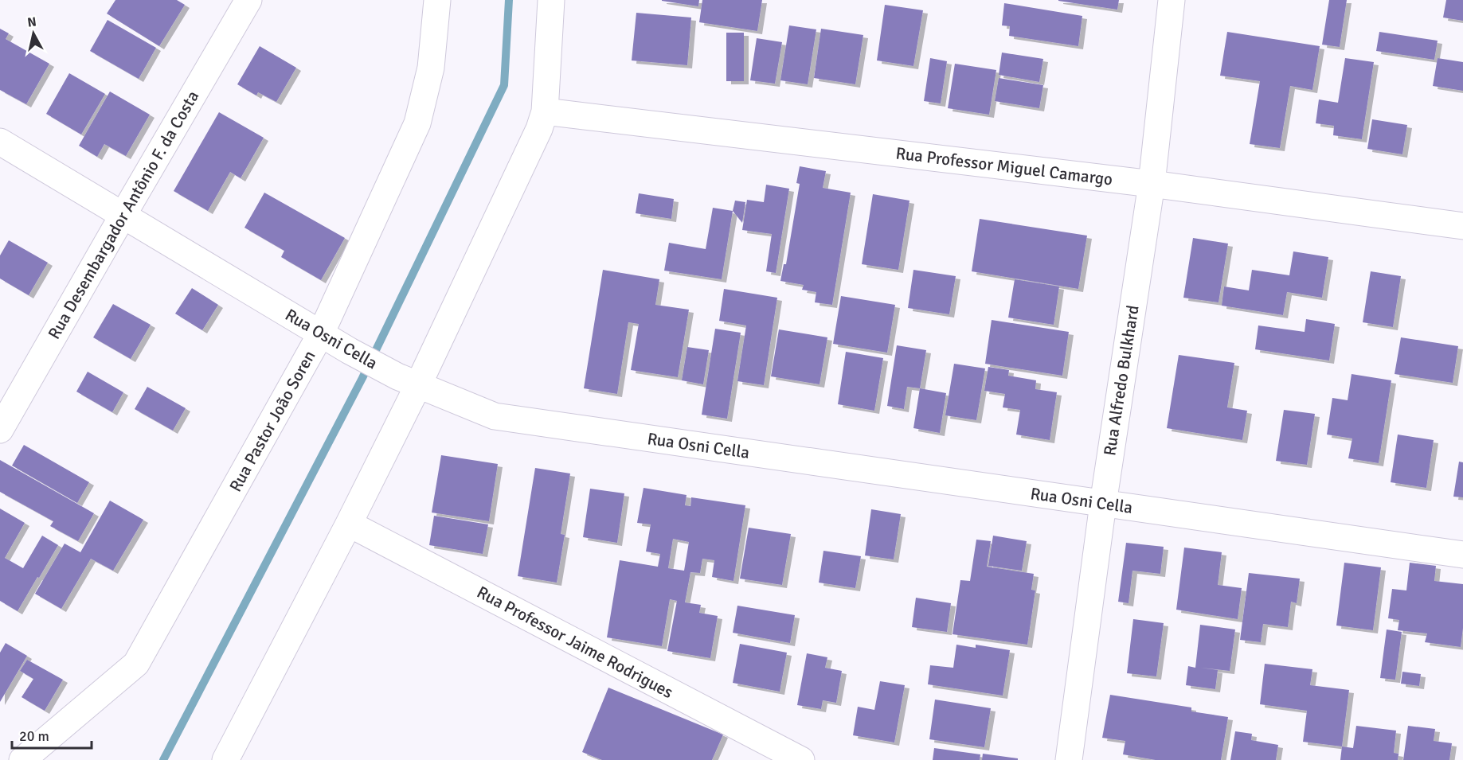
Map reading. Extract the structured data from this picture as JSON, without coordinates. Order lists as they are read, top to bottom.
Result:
{
  "streets": {
    "street": [
      "Rua Professor Miguel Camargo",
      "Rua Desembargador Antônio F. da Costa",
      "Rua Osni Cella",
      "Rua Alfredo Bulkhard",
      "Rua Pastor João Soren",
      "Rua Professor Jaime Rodrigues"
    ]
  },
  "crossings": [
    ["Rua Professor Miguel Camargo", "Rua Alfredo Bulkhard"],
    ["Rua Desembargador Antônio F. da Costa", "Rua Osni Cella"],
    ["Rua Osni Cella", "Rua Alfredo Bulkhard"],
    ["Rua Osni Cella", "Rua Pastor João Soren"]
  ],
  "scale_bar": "20 m",
  "north": "top"
}
